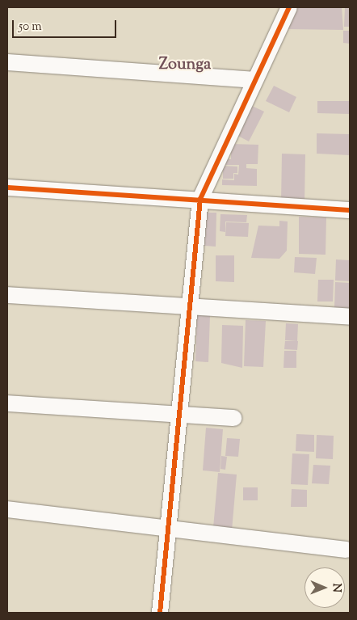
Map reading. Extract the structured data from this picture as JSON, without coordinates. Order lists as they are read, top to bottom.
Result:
{
  "districts": ["Zounga"],
  "scale_bar": "50 m",
  "north": "right"
}
